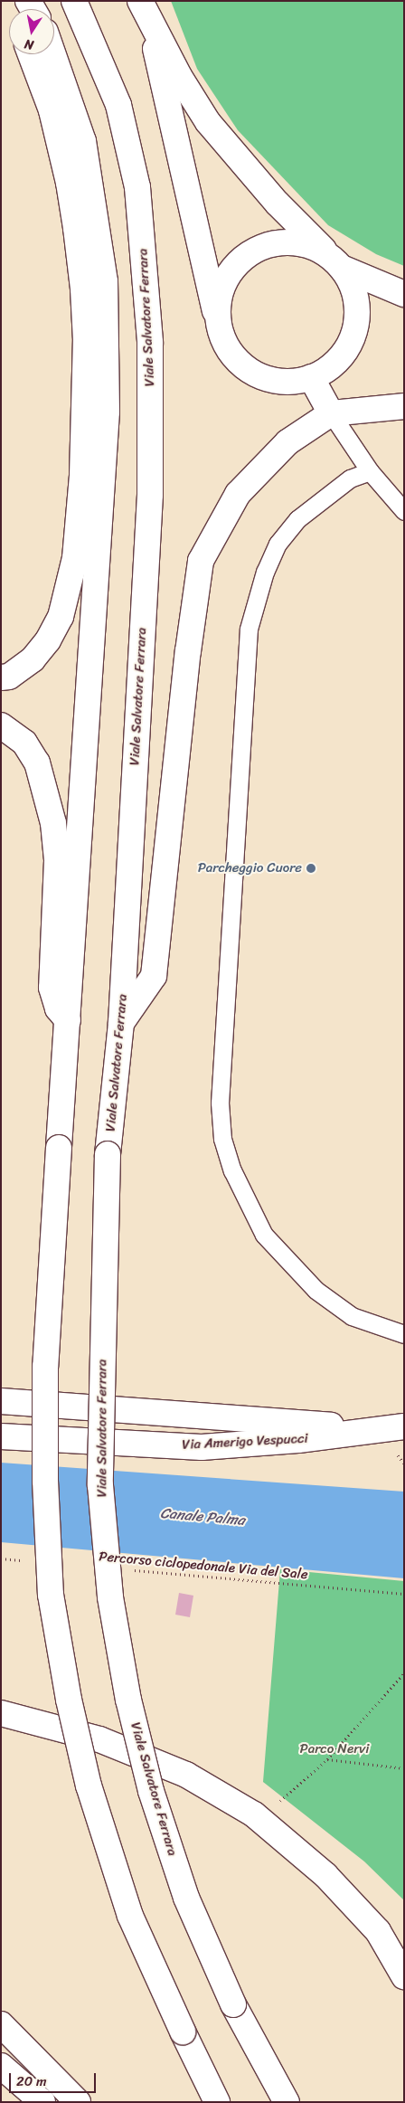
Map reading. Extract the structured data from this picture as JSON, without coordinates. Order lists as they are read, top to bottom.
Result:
{
  "streets": {
    "main road": ["Viale Salvatore Ferrara", "Via Amerigo Vespucci"],
    "path": ["Percorso ciclopedonale Via del Sale"]
  },
  "water": ["Canale Palma"],
  "parks": ["Parco Nervi"],
  "places": ["Parcheggio Cuore"],
  "scale_bar": "20 m",
  "north": "bottom"
}
